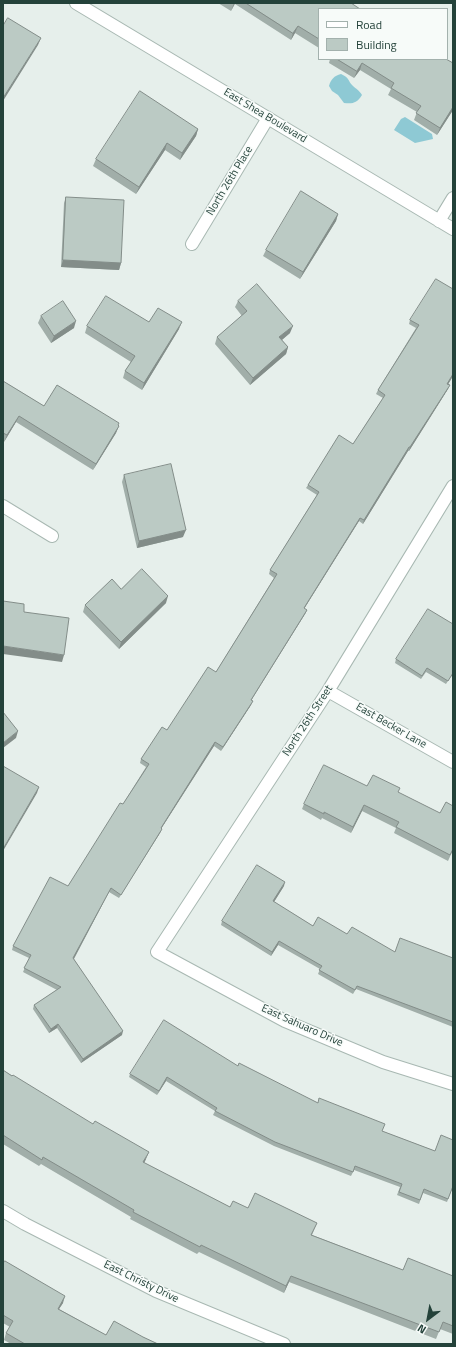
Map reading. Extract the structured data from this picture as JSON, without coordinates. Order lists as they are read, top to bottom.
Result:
{
  "streets": {
    "street": [
      "East Shea Boulevard",
      "North 26th Place",
      "North 26th Street",
      "East Becker Lane",
      "East Sahuaro Drive",
      "East Christy Drive"
    ]
  },
  "crossings": [
    ["East Shea Boulevard", "North 26th Place"],
    ["North 26th Street", "East Becker Lane"],
    ["North 26th Street", "East Sahuaro Drive"]
  ],
  "legend": ["Road", "Building"],
  "north": "bottom left"
}
